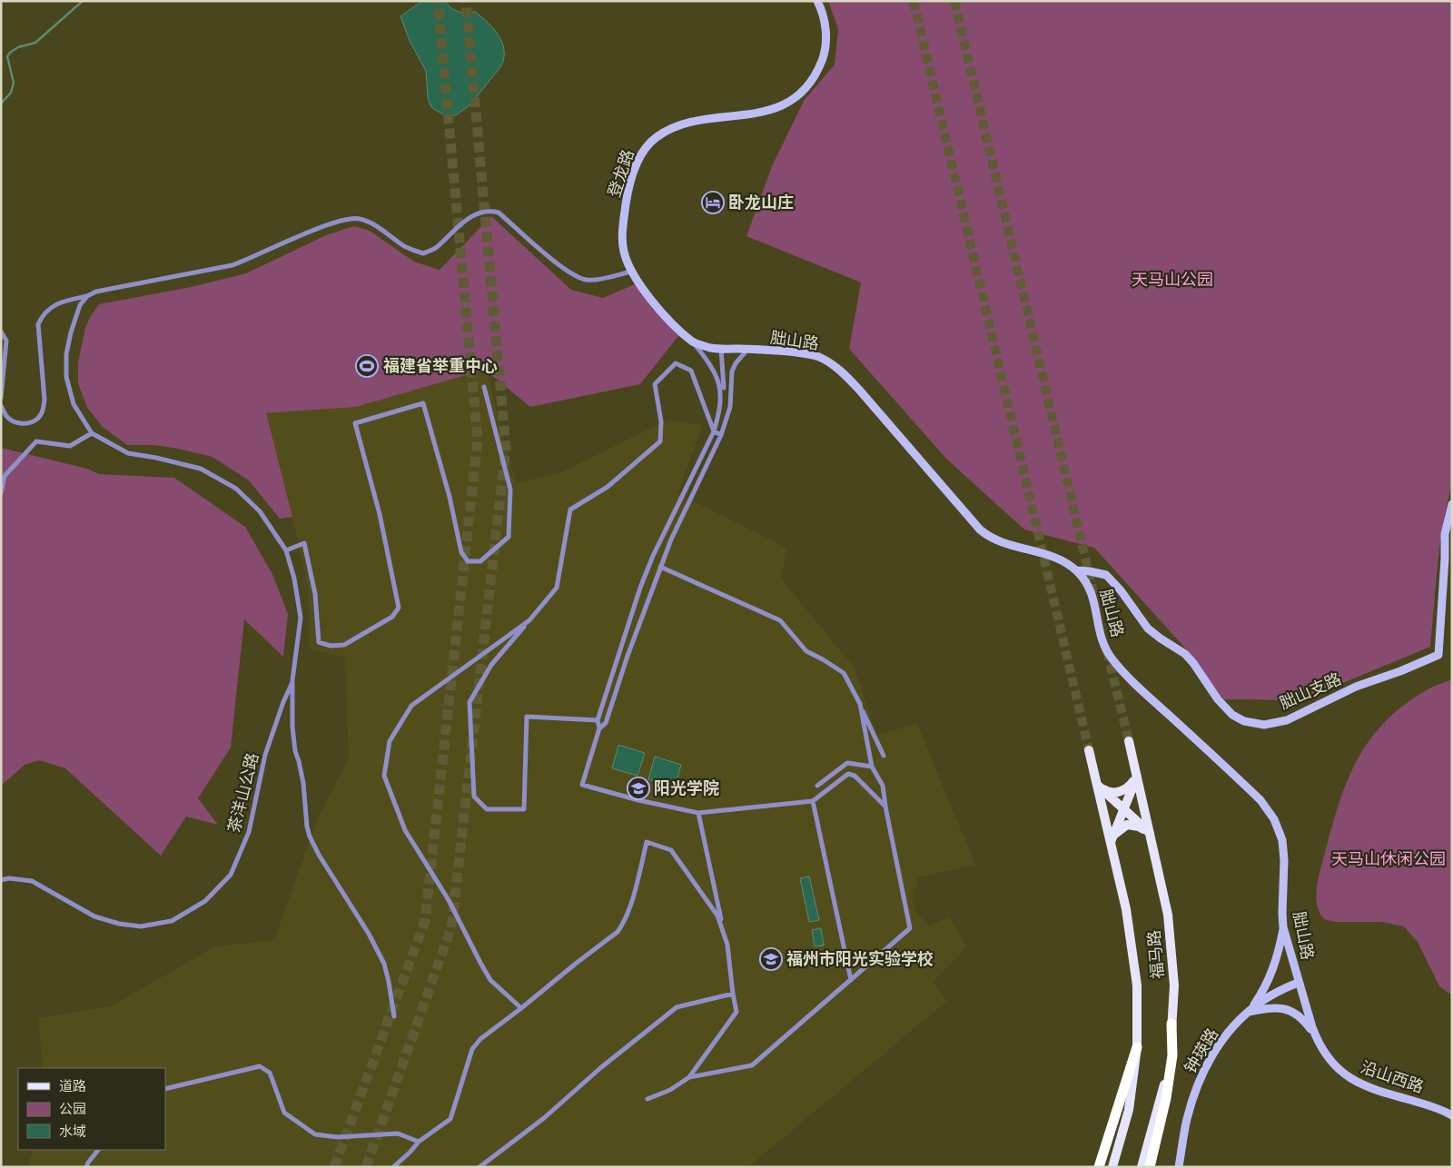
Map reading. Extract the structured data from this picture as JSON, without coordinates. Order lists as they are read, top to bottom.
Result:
{
  "streets": {
    "main road": ["福马路"],
    "street": [
      "登龙路",
      "胐山路",
      "胐山支路",
      "茶洋山公路",
      "钟瑛路",
      "沿山西路"
    ]
  },
  "crossings": [
    ["登龙路", "胐山路"],
    ["胐山路", "胐山支路"],
    ["胐山路", "钟瑛路"],
    ["胐山路", "沿山西路"],
    ["钟瑛路", "沿山西路"]
  ],
  "parks": ["天马山公园", "天马山休闲公园"],
  "places": {
    "hotel": ["卧龙山庄"],
    "sports": ["福建省举重中心"],
    "school or university": ["阳光学院", "福州市阳光实验学校"]
  },
  "legend": ["道路", "公园", "水域"]
}
